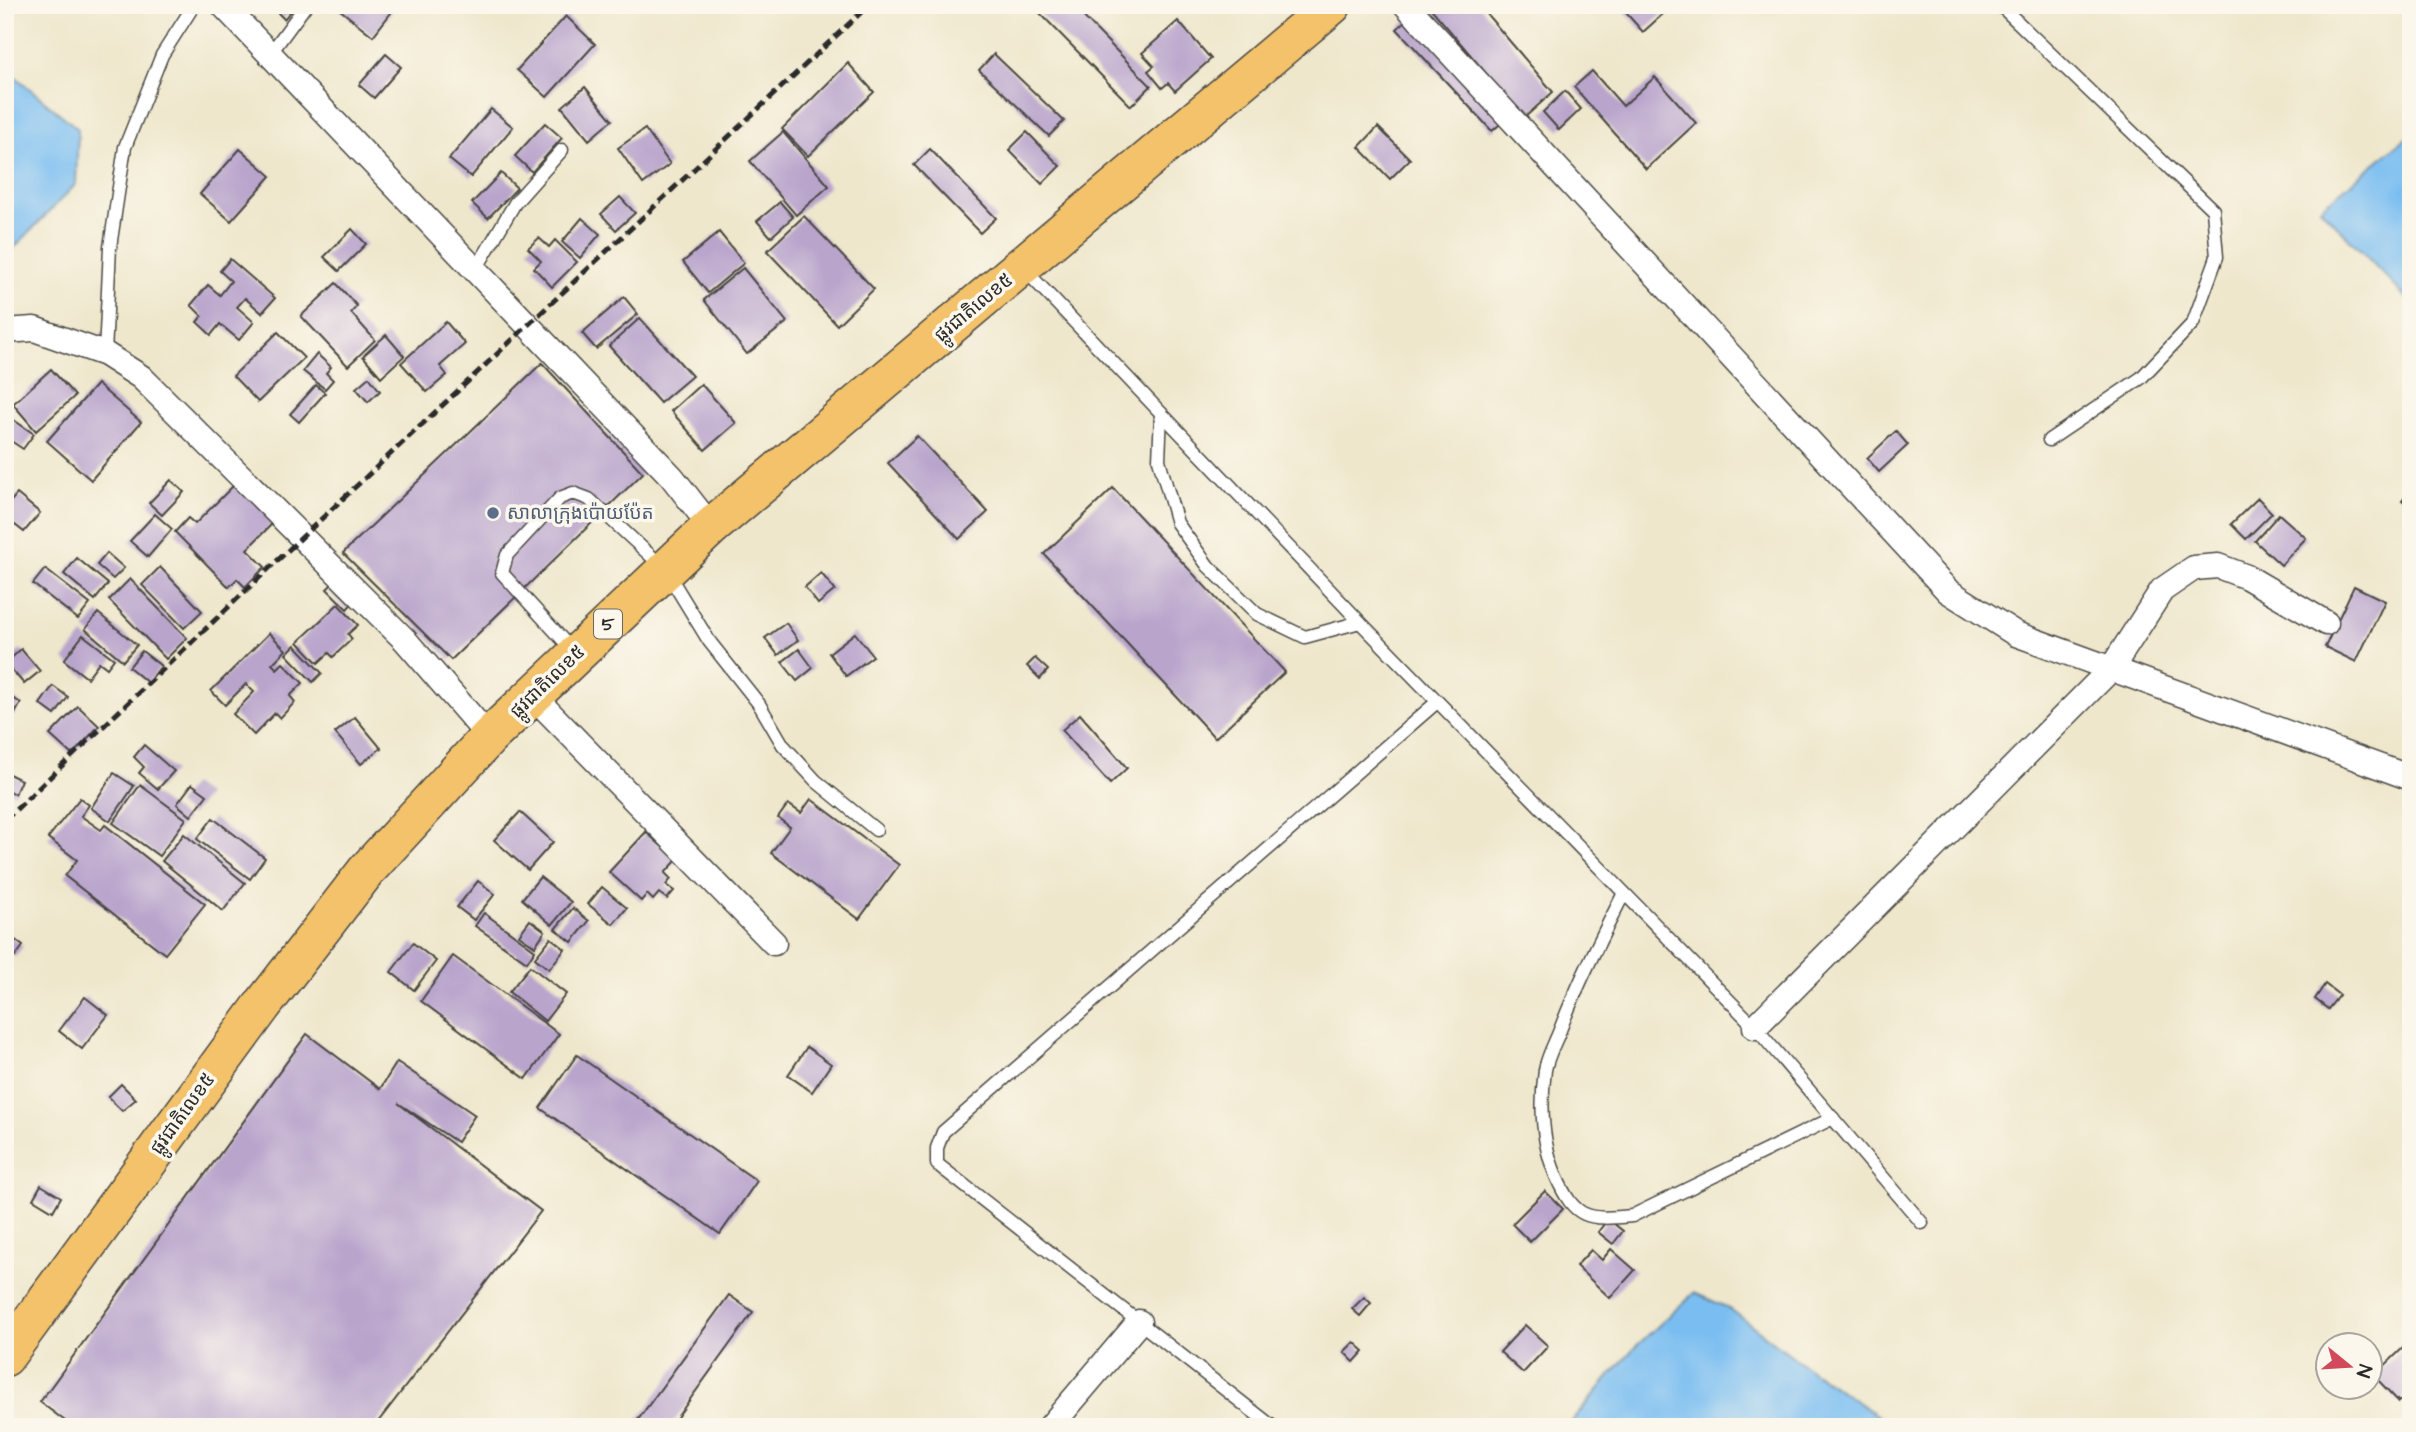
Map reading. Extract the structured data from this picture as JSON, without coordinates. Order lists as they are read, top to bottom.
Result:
{
  "streets": {
    "highway": ["ផ្លូវជាតិលេខ៥", "5"]
  },
  "places": ["សាលាក្រុងប៉ោយប៉ែត"],
  "north": "right"
}
